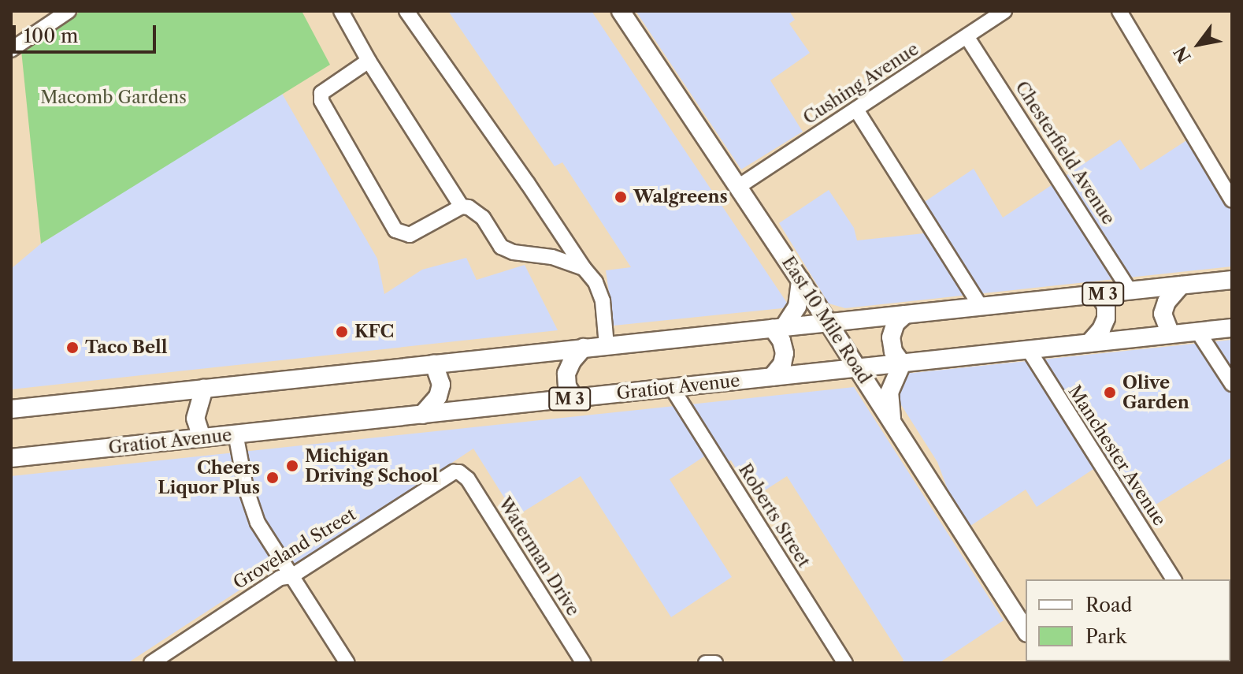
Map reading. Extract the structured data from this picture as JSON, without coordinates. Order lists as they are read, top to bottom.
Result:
{
  "streets": {
    "main road": ["M 3", "East 10 Mile Road", "Gratiot Avenue"],
    "street": [
      "Cushing Avenue",
      "Chesterfield Avenue",
      "Manchester Avenue",
      "Roberts Street",
      "Groveland Street",
      "Waterman Drive"
    ]
  },
  "crossings": [
    ["Cushing Avenue", "Chesterfield Avenue"],
    ["Cushing Avenue", "East 10 Mile Road"],
    ["Chesterfield Avenue", "M 3"],
    ["M 3", "East 10 Mile Road"],
    ["East 10 Mile Road", "Gratiot Avenue"],
    ["Gratiot Avenue", "Manchester Avenue"],
    ["Gratiot Avenue", "Roberts Street"],
    ["Groveland Street", "Waterman Drive"]
  ],
  "parks": ["Macomb Gardens"],
  "places": [
    "Walgreens",
    "KFC",
    "Taco Bell",
    "Olive Garden",
    "Michigan Driving School",
    "Cheers Liquor Plus"
  ],
  "legend": ["Road", "Park"],
  "scale_bar": "100 m",
  "north": "bottom left"
}
